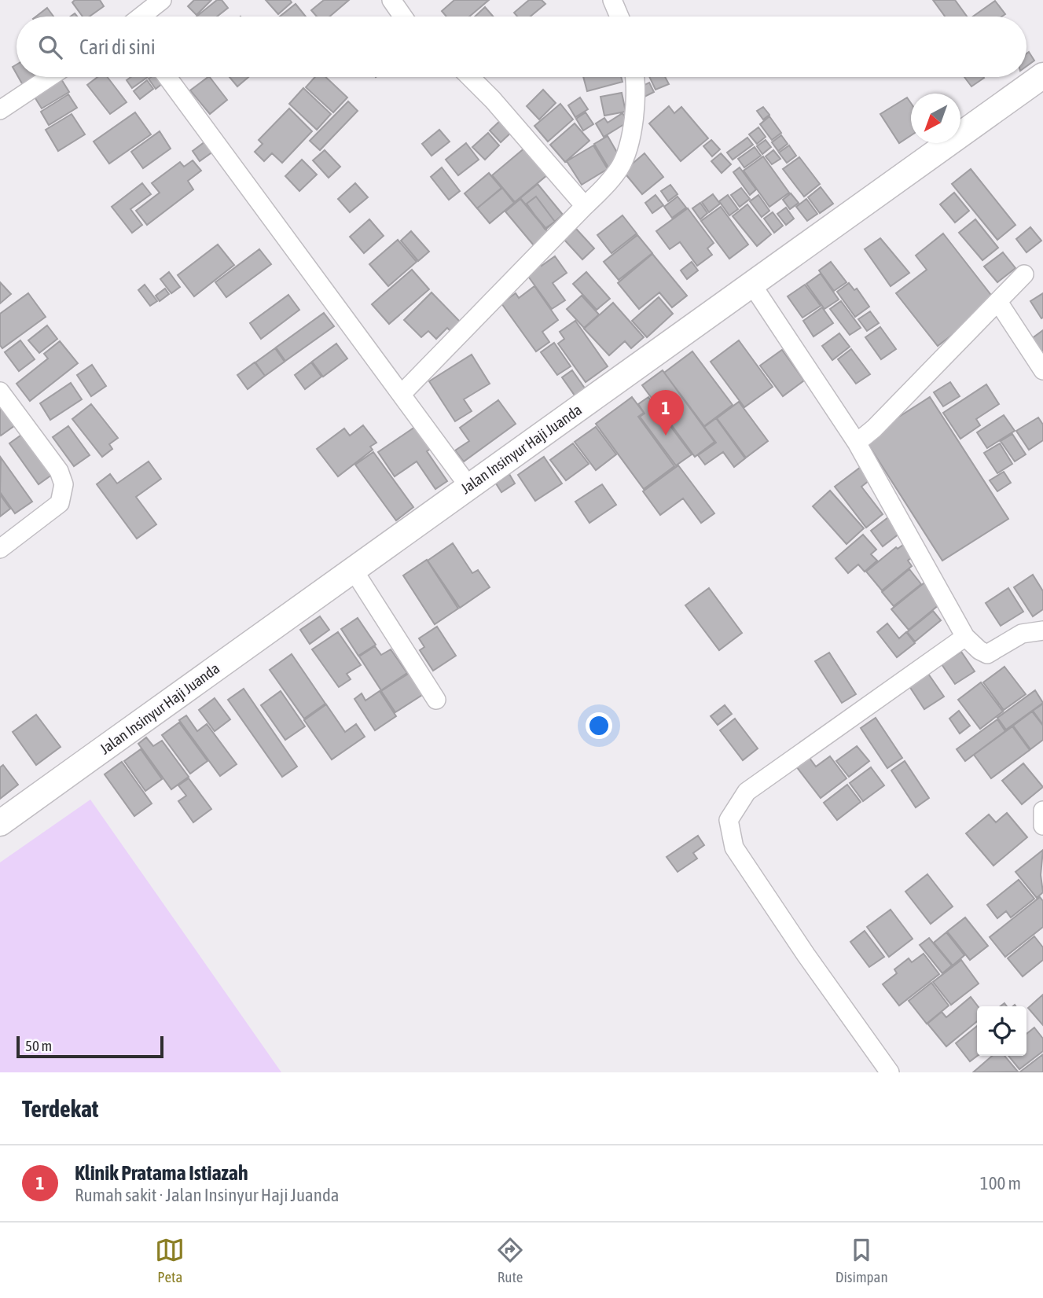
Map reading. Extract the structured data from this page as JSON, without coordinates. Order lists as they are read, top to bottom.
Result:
{
  "streets": {
    "main road": ["Jalan Insinyur Haji Juanda"]
  },
  "scale_bar": "50 m",
  "north": "bottom left",
  "page": {
    "search": "Cari di sini",
    "pins": "1",
    "scale": "50 m",
    "heading": "Terdekat",
    "list": [
      {
        "mark": "1",
        "name": "Klinik Pratama Istiazah",
        "note": "Rumah sakit · Jalan Insinyur Haji Juanda",
        "value": "100 m"
      }
    ],
    "nav": ["Peta", "Rute", "Disimpan"]
  }
}
